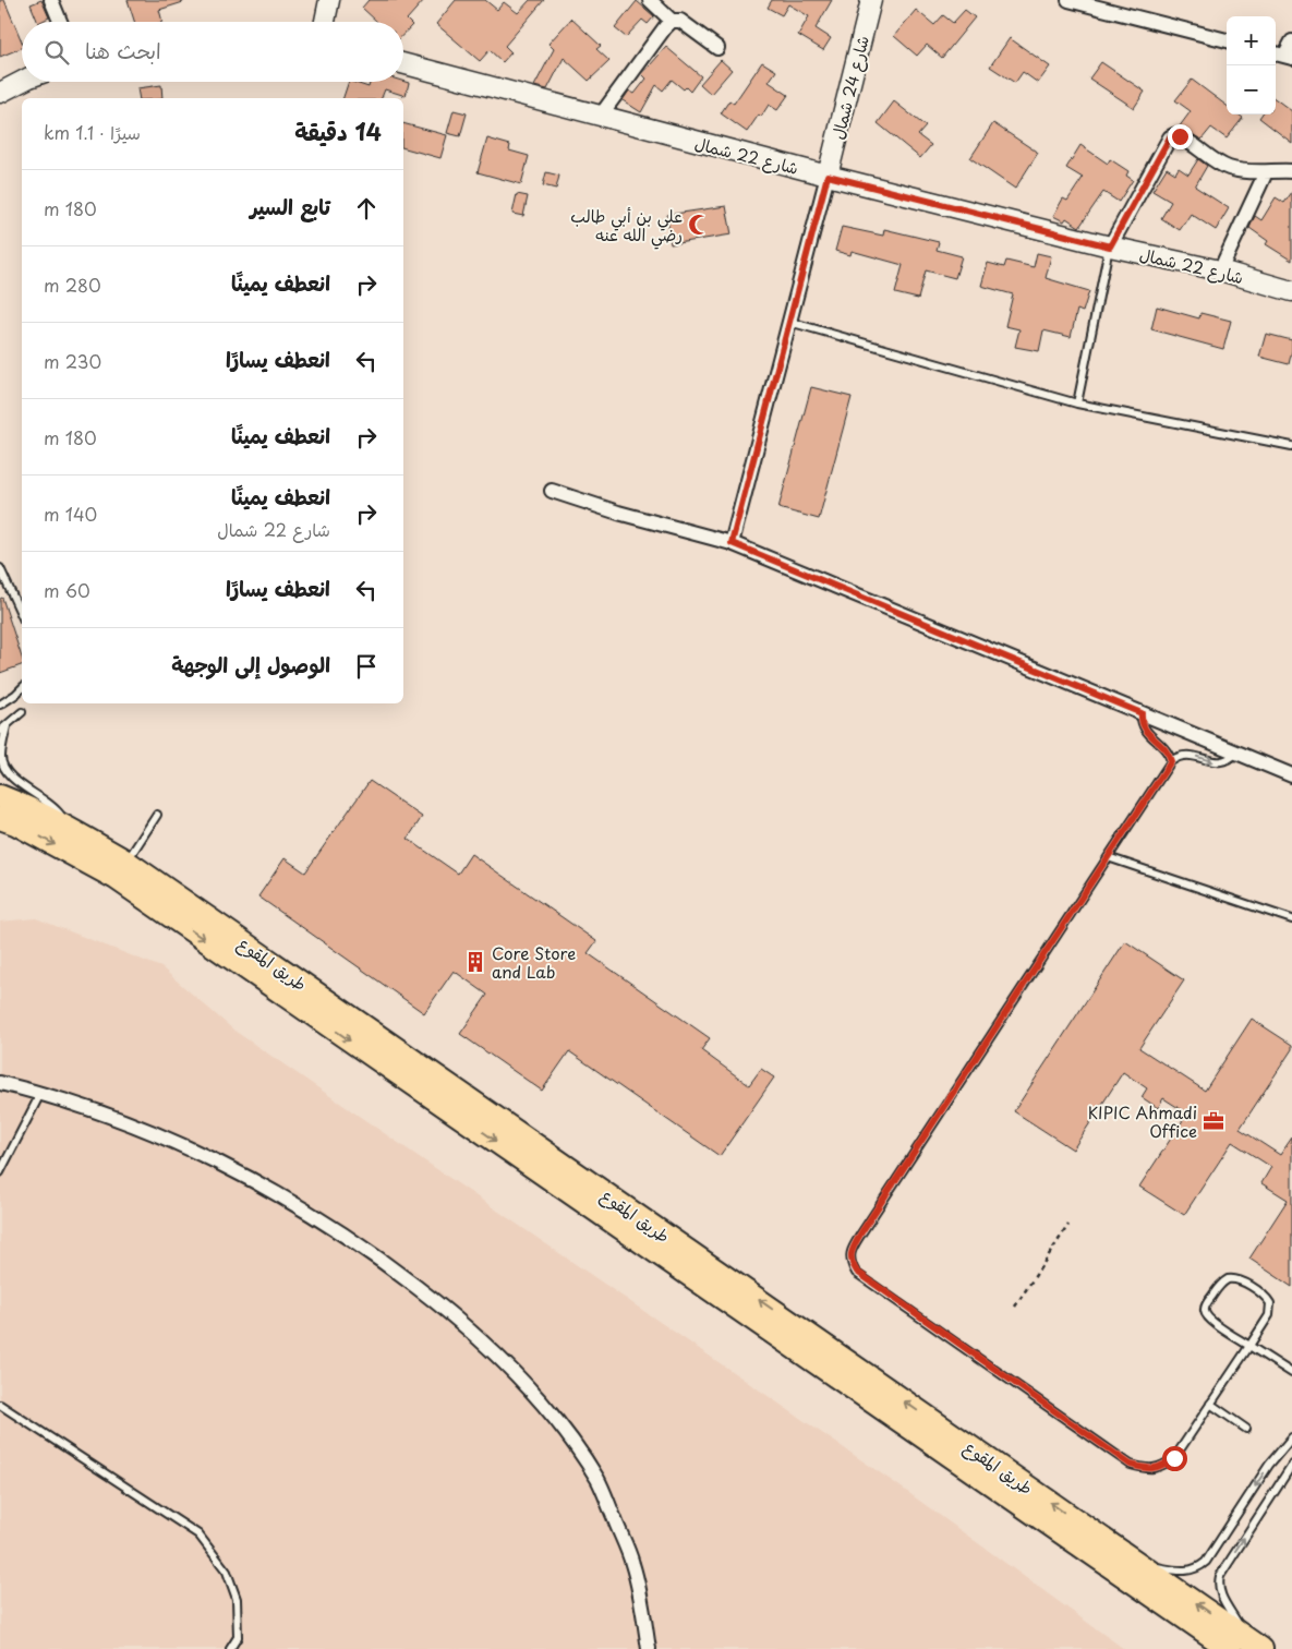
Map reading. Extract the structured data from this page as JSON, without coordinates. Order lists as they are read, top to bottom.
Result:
{
  "streets": {
    "main road": ["طريق المقوع"],
    "street": ["شارع 24 شمال", "شارع 22 شمال"]
  },
  "crossings": [
    ["شارع 24 شمال", "شارع 22 شمال"]
  ],
  "places": {
    "mosque": ["علي بن أبي طالب رضي الله عنه"],
    "building": ["Core Store and Lab"],
    "office": ["KIPIC Ahmadi Office"]
  },
  "page": {
    "map_buttons": ["+", "−"],
    "search": "ابحث هنا",
    "heading": ["14 دقيقة", "سيرًا · 1.1 km"],
    "list": [
      ["تابع السير", "180 m"],
      ["انعطف يمينًا", "280 m"],
      ["انعطف يسارًا", "230 m"],
      ["انعطف يمينًا", "180 m"],
      ["انعطف يمينًا", "شارع 22 شمال", "140 m"],
      ["انعطف يسارًا", "60 m"],
      "الوصول إلى الوجهة"
    ]
  }
}
